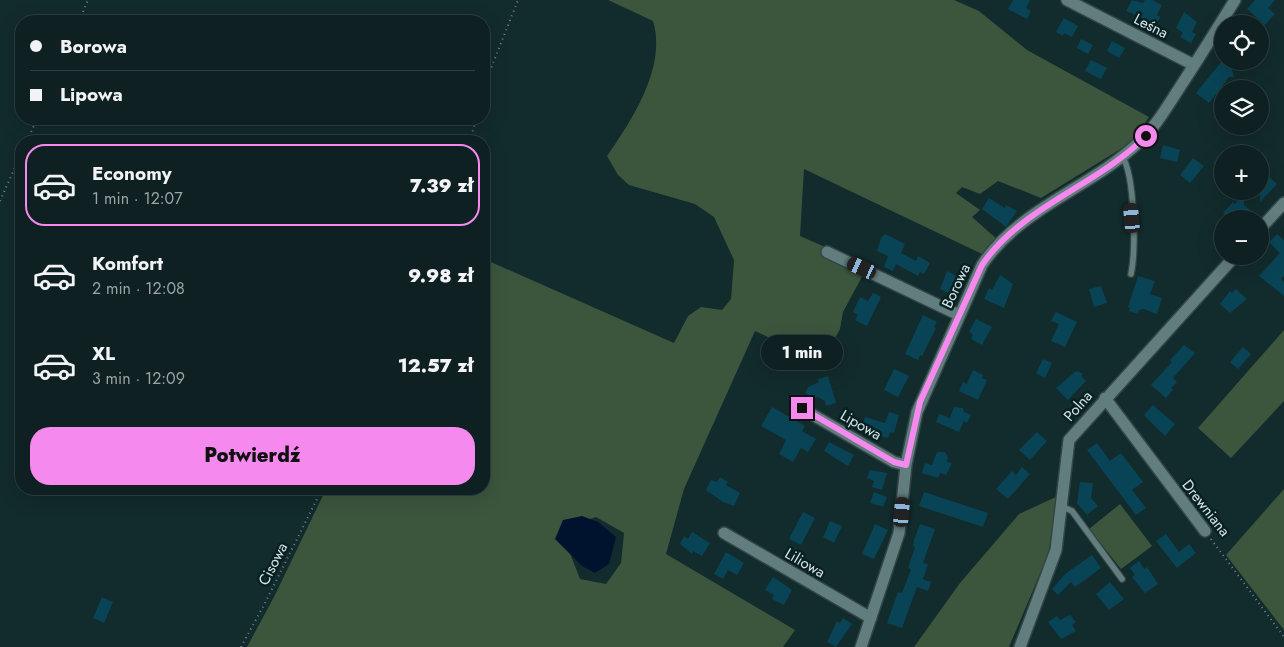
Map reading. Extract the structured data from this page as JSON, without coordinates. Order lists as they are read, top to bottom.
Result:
{
  "streets": {
    "street": [
      "Leśna",
      "Borowa",
      "Polna",
      "Lipowa",
      "Drewniana",
      "Liliowa"
    ],
    "path": ["Cisowa"]
  },
  "crossings": [
    ["Leśna", "Borowa"],
    ["Borowa", "Lipowa"],
    ["Borowa", "Liliowa"],
    ["Polna", "Drewniana"]
  ],
  "page": {
    "map_buttons": ["+", "−"],
    "banner": ["Borowa", "Lipowa"],
    "list": [
      {
        "name": "Economy",
        "note": "1 min · 12:07",
        "value": "7.39 zł"
      },
      {
        "name": "Komfort",
        "note": "2 min · 12:08",
        "value": "9.98 zł"
      },
      {
        "name": "XL",
        "note": "3 min · 12:09",
        "value": "12.57 zł"
      }
    ],
    "bubble": "1 min",
    "buttons": "Potwierdź"
  }
}
